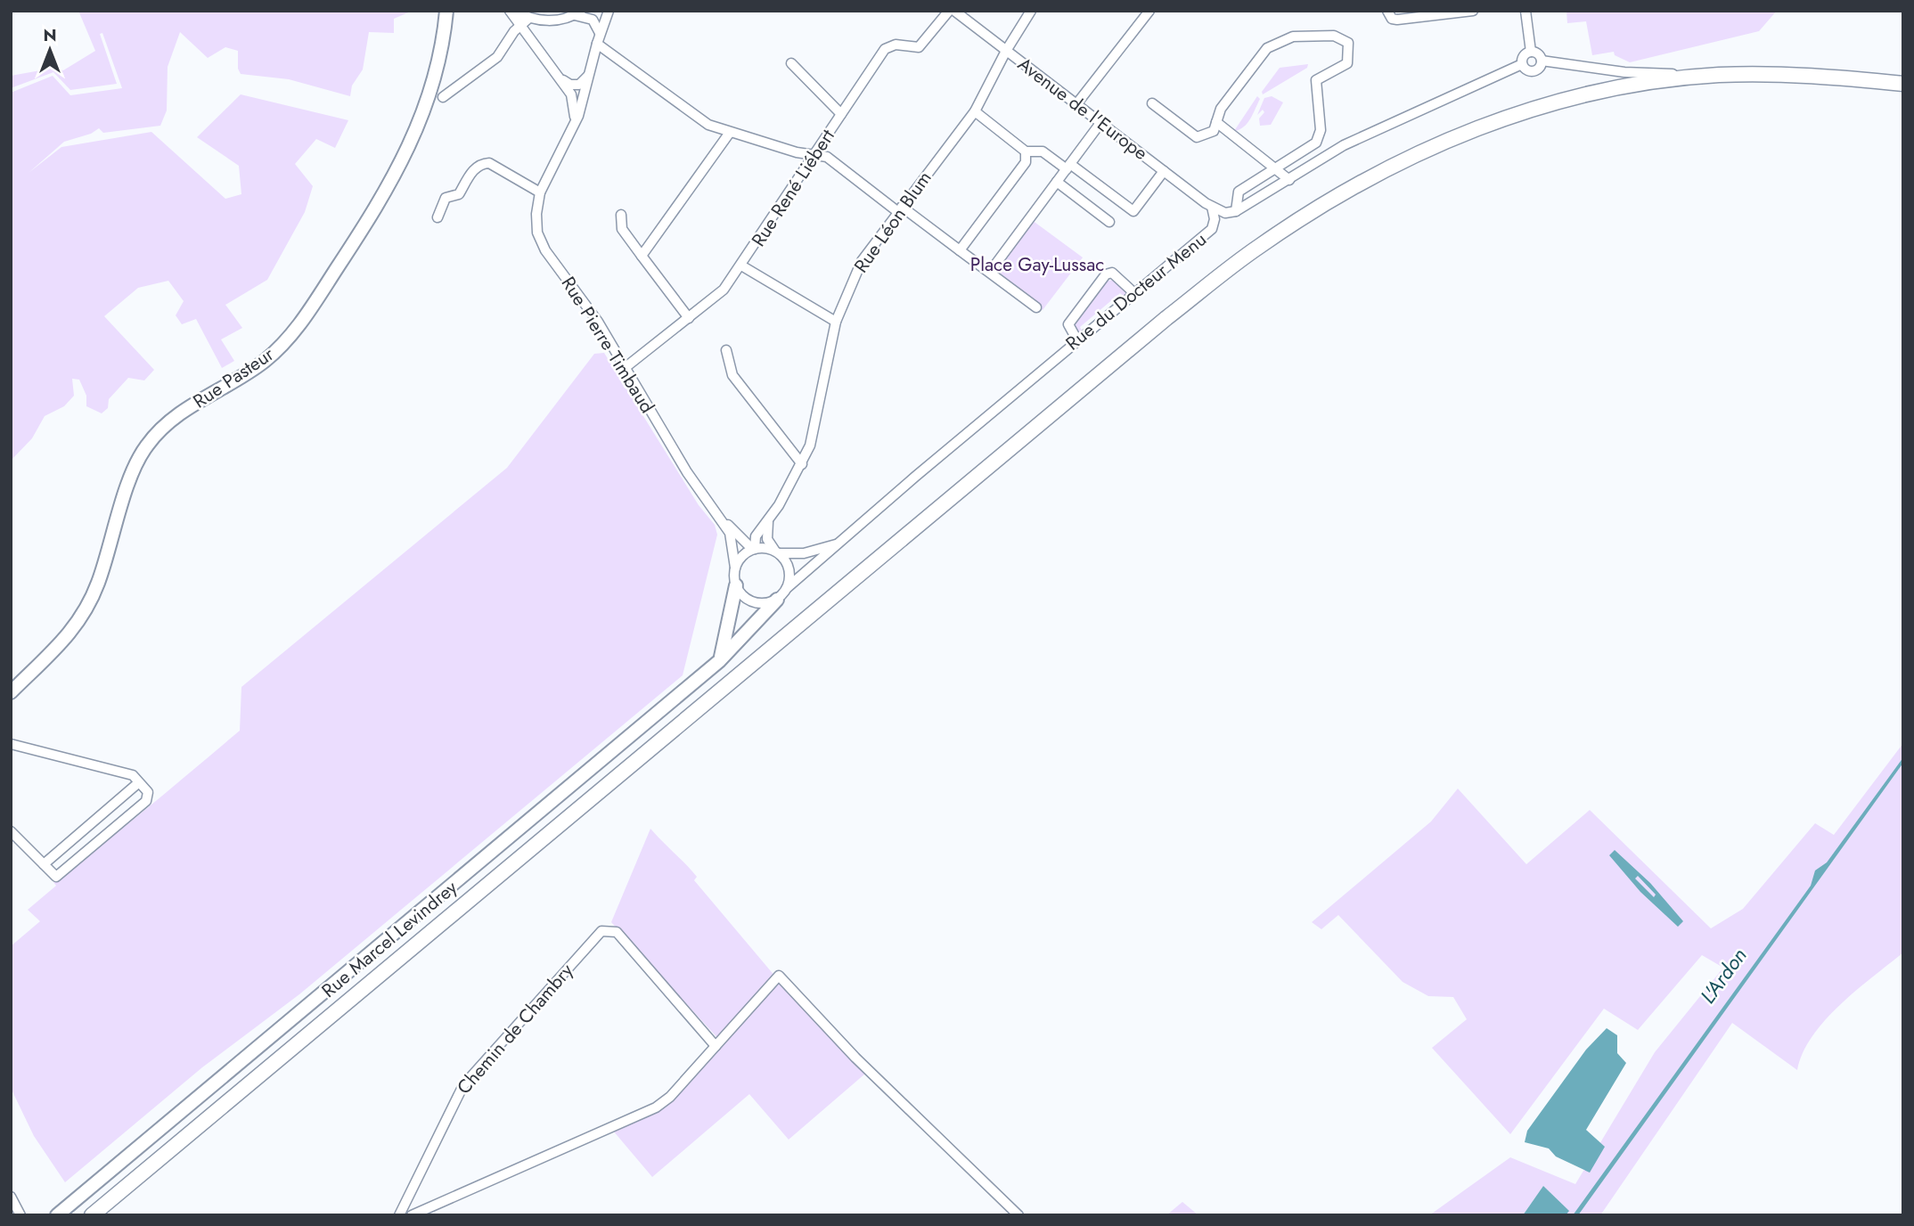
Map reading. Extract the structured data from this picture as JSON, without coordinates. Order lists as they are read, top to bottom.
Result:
{
  "streets": {
    "street": [
      "Avenue de l'Europe",
      "Rue René Liébert",
      "Rue Léon Blum",
      "Rue du Docteur Menu",
      "Rue Pierre Timbaud",
      "Rue Pasteur",
      "Rue Marcel Levindrey",
      "Chemin de Chambry"
    ]
  },
  "crossings": [
    ["Avenue de l'Europe", "Rue Léon Blum"],
    ["Avenue de l'Europe", "Rue du Docteur Menu"],
    ["Rue René Liébert", "Rue Pierre Timbaud"],
    ["Rue Léon Blum", "Rue du Docteur Menu"],
    ["Rue Léon Blum", "Rue Pierre Timbaud"],
    ["Rue Léon Blum", "Rue Marcel Levindrey"],
    ["Rue du Docteur Menu", "Rue Pierre Timbaud"],
    ["Rue du Docteur Menu", "Rue Marcel Levindrey"],
    ["Rue Pierre Timbaud", "Rue Marcel Levindrey"]
  ],
  "water": ["L'Ardon"],
  "parks": ["Place Gay-Lussac"],
  "north": "top"
}
